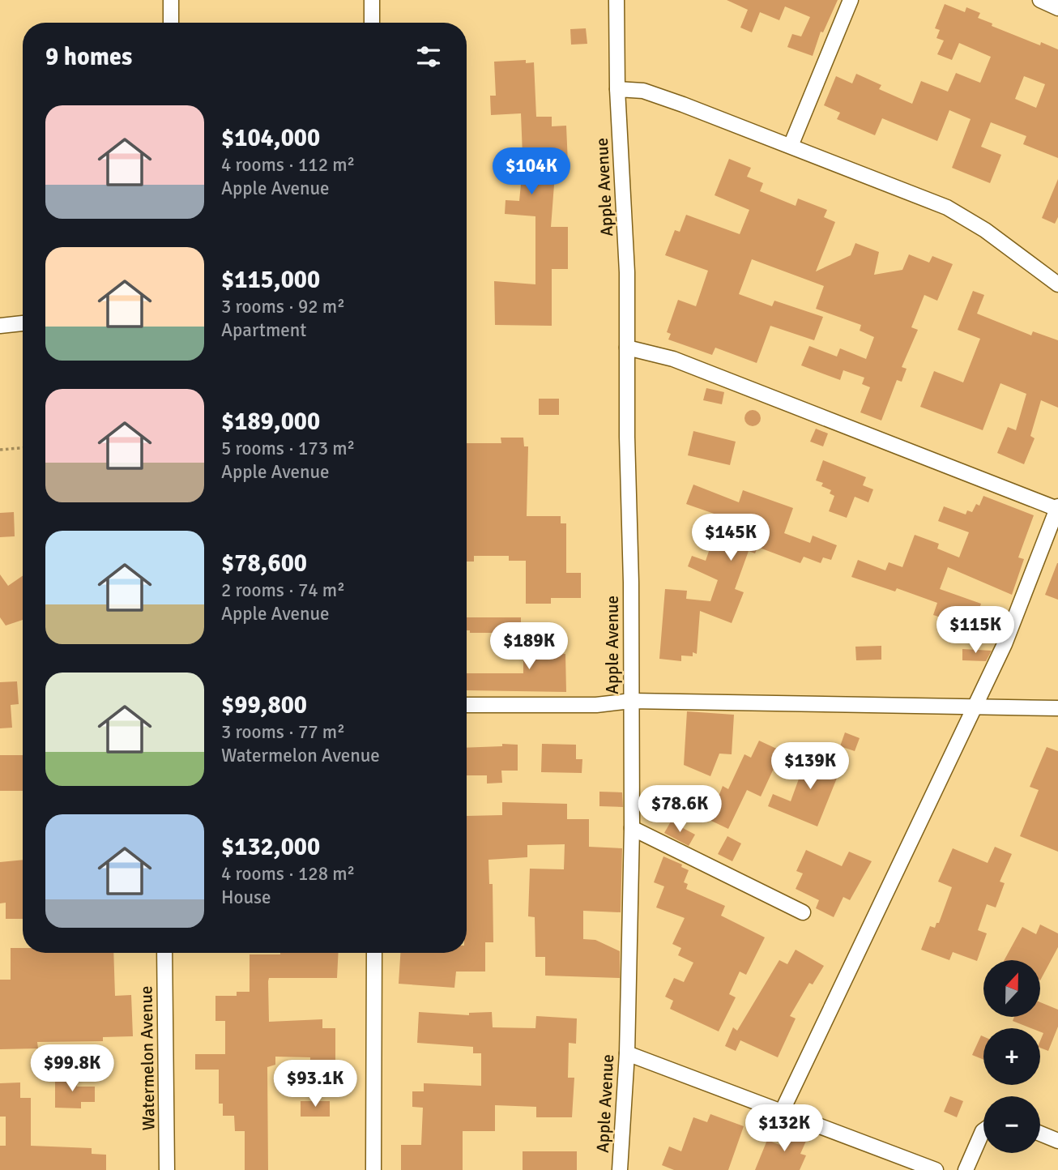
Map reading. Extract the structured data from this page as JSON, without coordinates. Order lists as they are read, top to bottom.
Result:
{
  "streets": {
    "street": ["Apple Avenue", "Watermelon Avenue"]
  },
  "north": "top",
  "page": {
    "heading": "9 homes",
    "list": [
      {
        "name": "$104,000",
        "note": "4 rooms · 112 m² · Apple Avenue"
      },
      {
        "name": "$115,000",
        "note": "3 rooms · 92 m² · Apartment"
      },
      {
        "name": "$189,000",
        "note": "5 rooms · 173 m² · Apple Avenue"
      },
      {
        "name": "$78,600",
        "note": "2 rooms · 74 m² · Apple Avenue"
      },
      {
        "name": "$99,800",
        "note": "3 rooms · 77 m² · Watermelon Avenue"
      },
      {
        "name": "$132,000",
        "note": "4 rooms · 128 m² · House"
      }
    ],
    "price": [
      "$104K",
      "$145K",
      "$115K",
      "$189K",
      "$139K",
      "$78.6K",
      "$99.8K",
      "$93.1K",
      "$132K"
    ],
    "map_buttons": ["+", "−"]
  }
}
